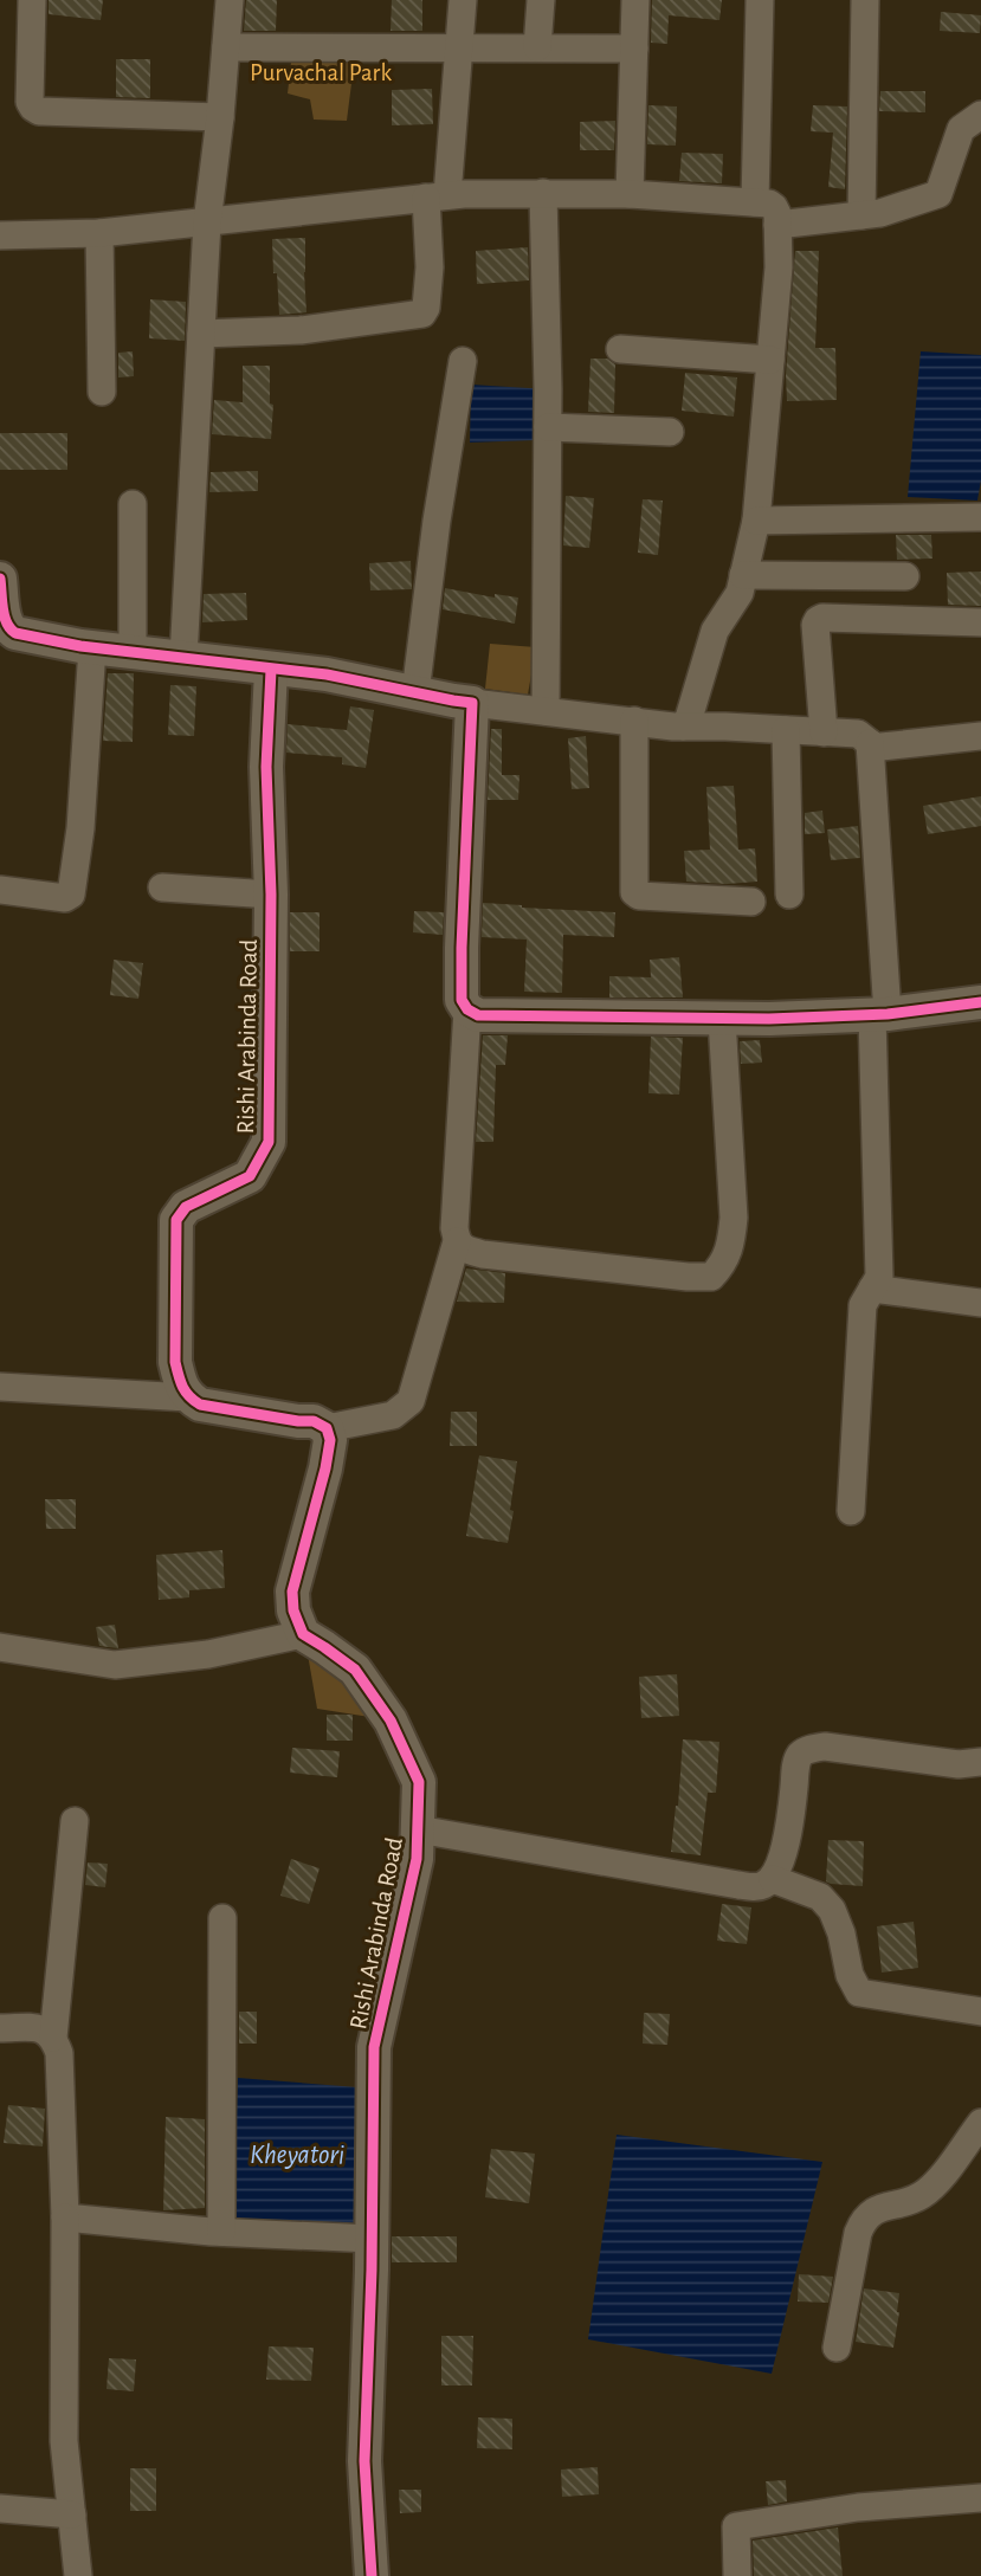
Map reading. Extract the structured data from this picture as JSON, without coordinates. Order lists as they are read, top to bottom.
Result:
{
  "streets": {
    "street": ["Rishi Arabinda Road"]
  },
  "water": ["Kheyatori"],
  "parks": ["Purvachal Park"]
}
